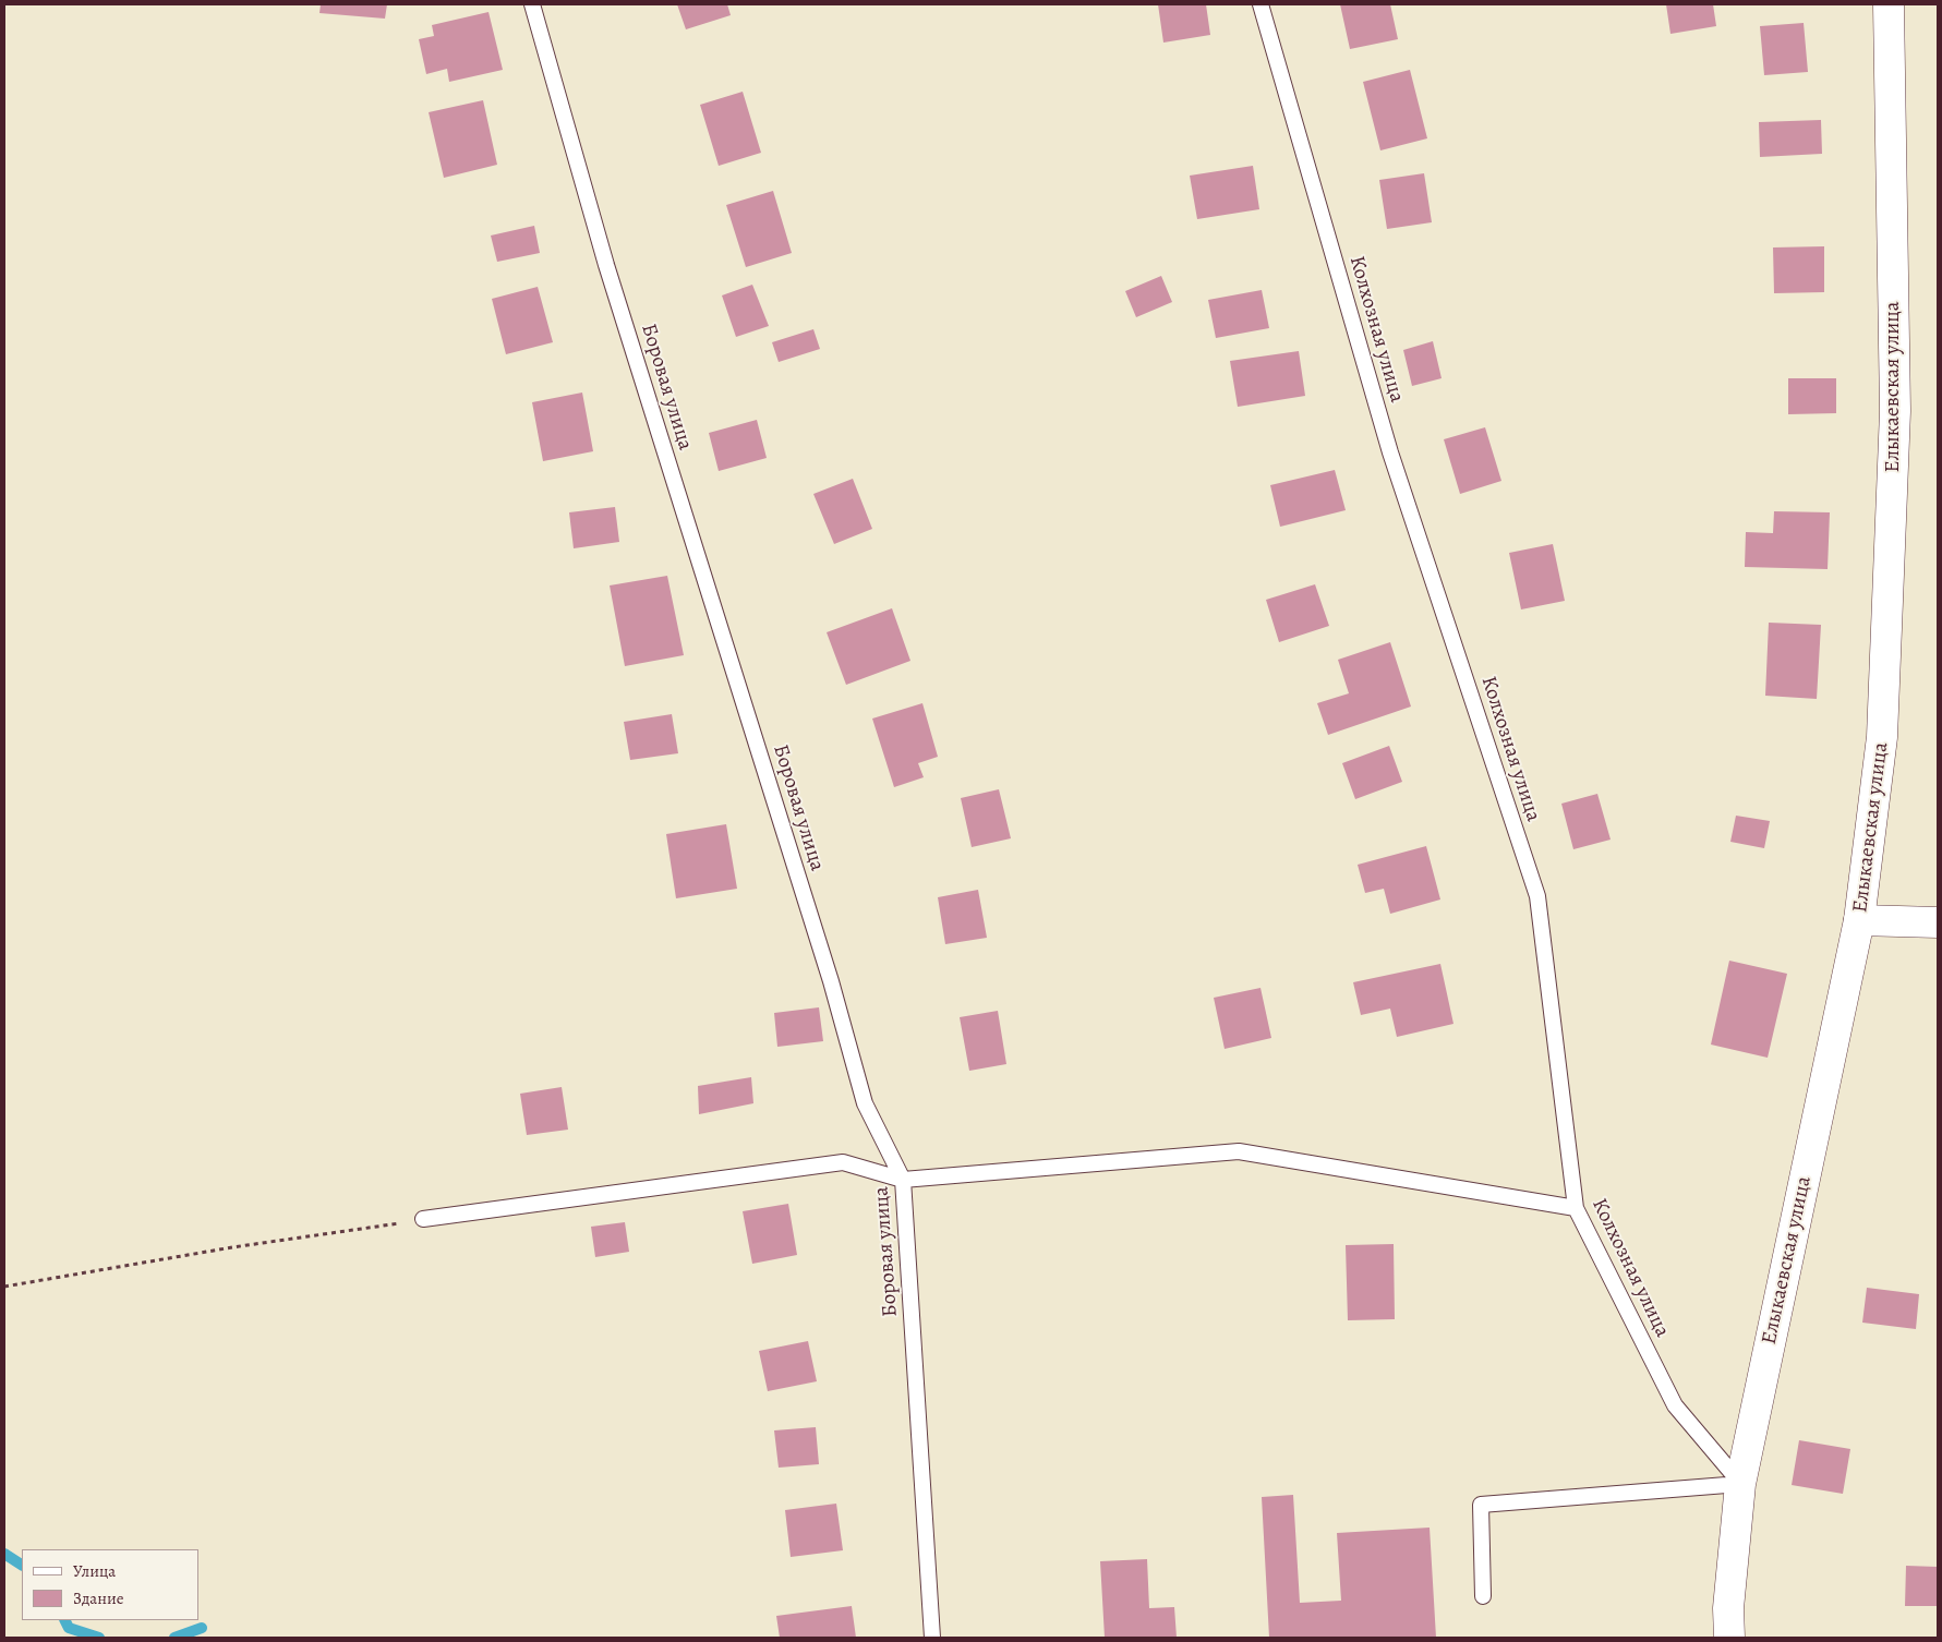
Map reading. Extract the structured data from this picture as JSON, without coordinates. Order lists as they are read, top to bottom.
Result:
{
  "streets": {
    "street": ["Елыкаевская улица"],
    "lane": ["Колхозная улица", "Боровая улица"]
  },
  "crossings": [
    ["Колхозная улица", "Елыкаевская улица"]
  ],
  "legend": ["Улица", "Здание"]
}
